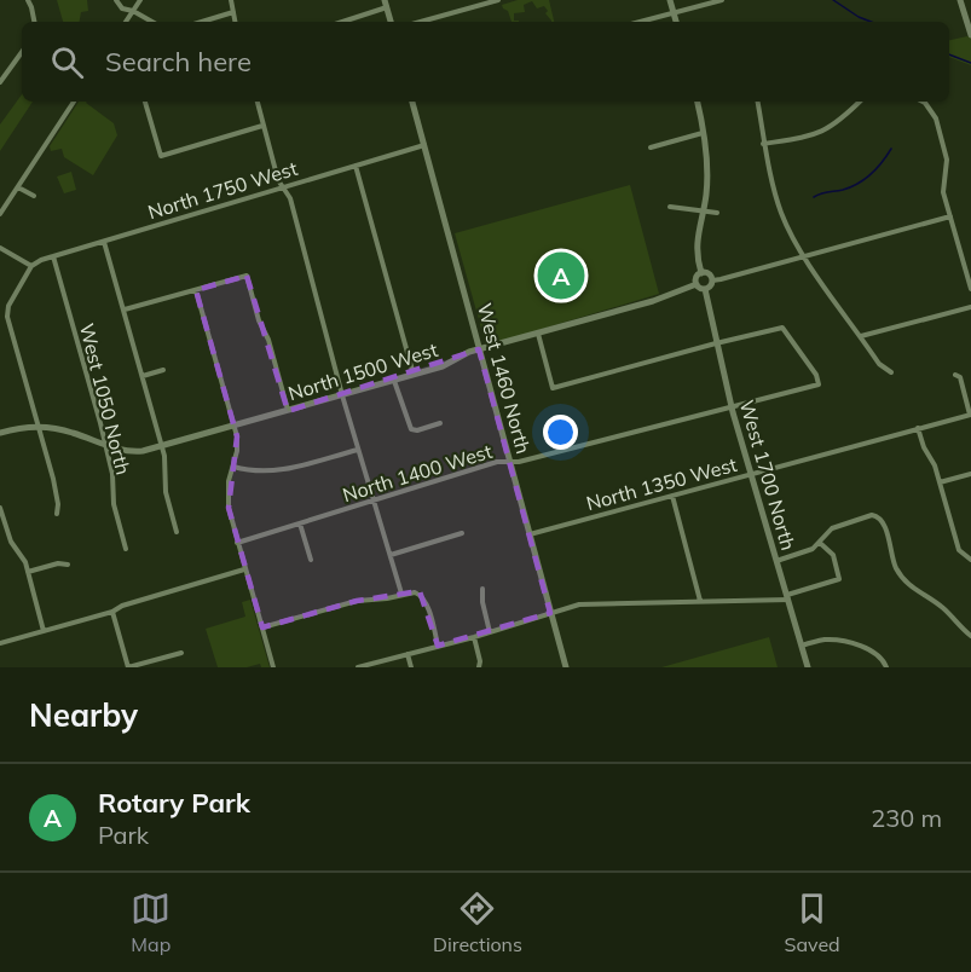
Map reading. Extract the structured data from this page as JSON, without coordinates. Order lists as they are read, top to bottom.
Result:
{
  "streets": {
    "street": [
      "North 1750 West",
      "North 1500 West",
      "West 1460 North",
      "West 1050 North",
      "North 1400 West",
      "West 1700 North",
      "North 1350 West"
    ]
  },
  "crossings": [
    ["North 1750 West", "West 1460 North"],
    ["North 1750 West", "West 1050 North"],
    ["North 1500 West", "West 1460 North"],
    ["North 1500 West", "West 1050 North"],
    ["North 1500 West", "West 1700 North"],
    ["West 1460 North", "North 1400 West"],
    ["West 1460 North", "North 1350 West"],
    ["North 1400 West", "West 1700 North"],
    ["West 1700 North", "North 1350 West"]
  ],
  "page": {
    "search": "Search here",
    "pins": "A",
    "heading": "Nearby",
    "list": [
      {
        "mark": "A",
        "name": "Rotary Park",
        "note": "Park",
        "value": "230 m"
      }
    ],
    "nav": ["Map", "Directions", "Saved"]
  }
}
